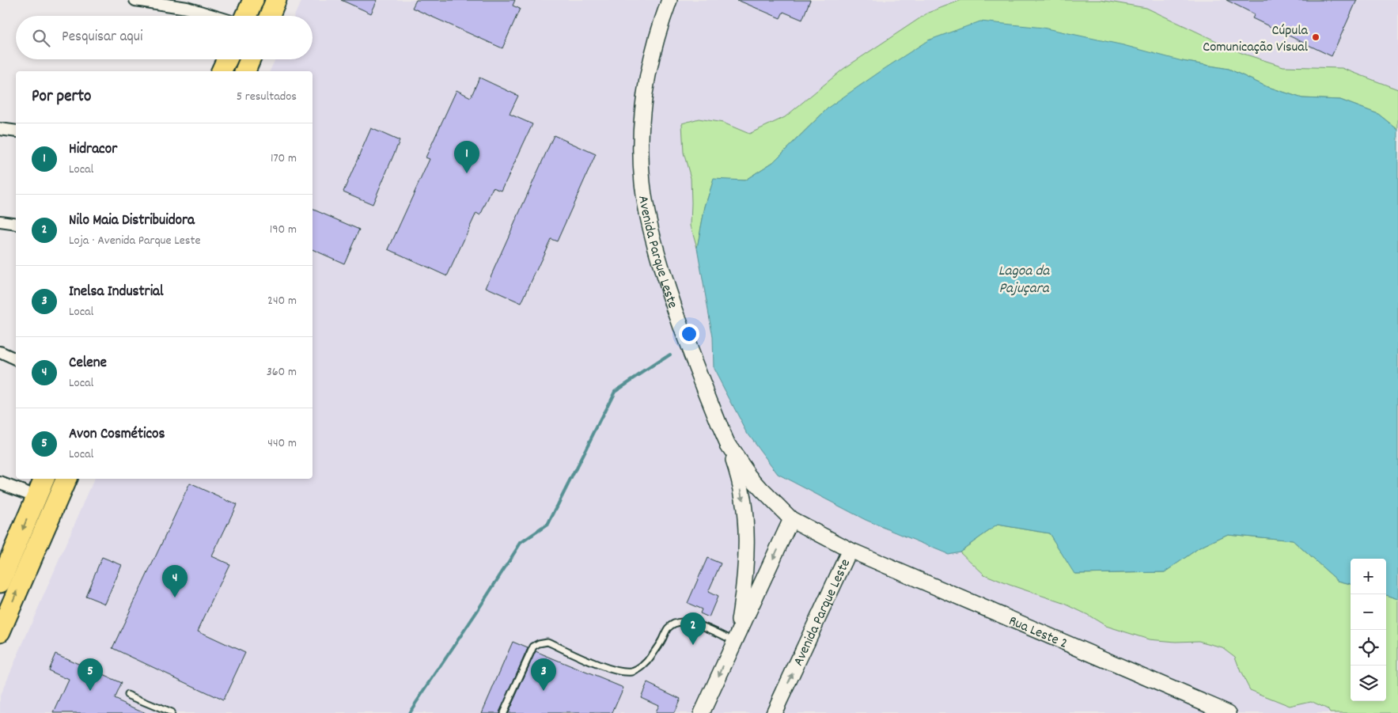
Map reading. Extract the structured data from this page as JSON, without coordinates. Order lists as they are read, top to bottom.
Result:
{
  "streets": {
    "street": ["Avenida Parque Leste", "Rua Leste 2"]
  },
  "crossings": [
    ["Avenida Parque Leste", "Rua Leste 2"]
  ],
  "water": ["Lagoa da Pajuçara"],
  "places": ["Cúpula Comunicação Visual"],
  "page": {
    "search": "Pesquisar aqui",
    "heading": ["Por perto", "5 resultados"],
    "list": [
      {
        "mark": "1",
        "name": "Hidracor",
        "note": "Local",
        "value": "170 m"
      },
      {
        "mark": "2",
        "name": "Nilo Maia Distribuidora",
        "note": "Loja · Avenida Parque Leste",
        "value": "190 m"
      },
      {
        "mark": "3",
        "name": "Inelsa Industrial",
        "note": "Local",
        "value": "240 m"
      },
      {
        "mark": "4",
        "name": "Celene",
        "note": "Local",
        "value": "360 m"
      },
      {
        "mark": "5",
        "name": "Avon Cosméticos",
        "note": "Local",
        "value": "440 m"
      }
    ],
    "pins": [
      "1",
      "4",
      "2",
      "3",
      "5"
    ],
    "map_buttons": ["+", "−"]
  }
}
